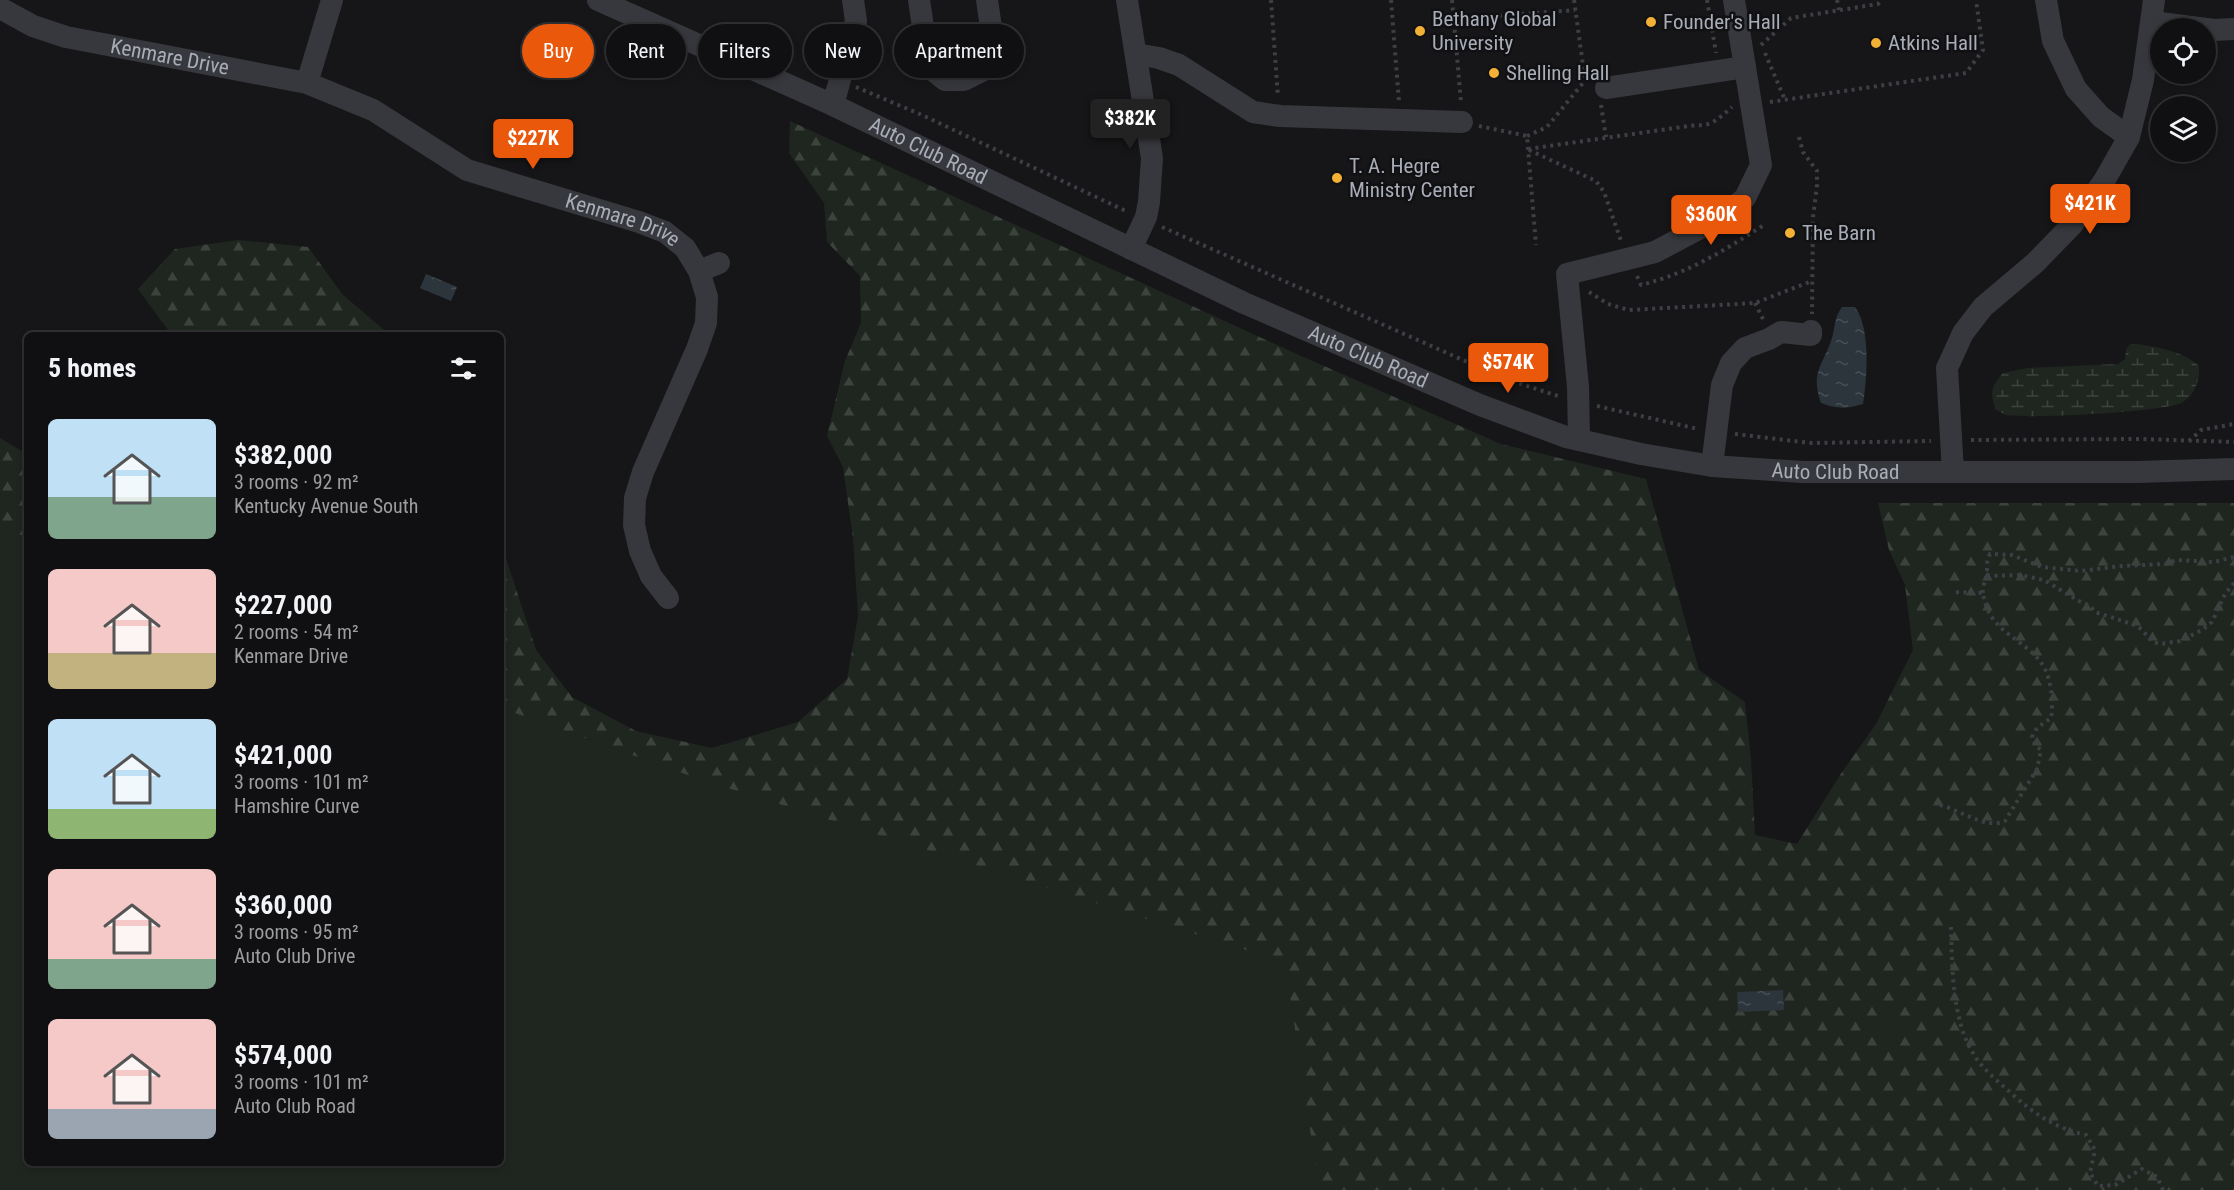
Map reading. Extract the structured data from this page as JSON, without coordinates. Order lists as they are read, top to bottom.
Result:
{
  "streets": {
    "street": ["Kenmare Drive", "Auto Club Road"]
  },
  "places": [
    "Founder's Hall",
    "Bethany Global University",
    "Atkins Hall",
    "Shelling Hall",
    "T. A. Hegre Ministry Center",
    "The Barn"
  ],
  "page": {
    "chip": [
      "Buy",
      "Rent",
      "Filters",
      "New",
      "Apartment"
    ],
    "price": [
      "$382K",
      "$227K",
      "$421K",
      "$360K",
      "$574K"
    ],
    "heading": "5 homes",
    "list": [
      {
        "name": "$382,000",
        "note": "3 rooms · 92 m² · Kentucky Avenue South"
      },
      {
        "name": "$227,000",
        "note": "2 rooms · 54 m² · Kenmare Drive"
      },
      {
        "name": "$421,000",
        "note": "3 rooms · 101 m² · Hamshire Curve"
      },
      {
        "name": "$360,000",
        "note": "3 rooms · 95 m² · Auto Club Drive"
      },
      {
        "name": "$574,000",
        "note": "3 rooms · 101 m² · Auto Club Road"
      }
    ]
  }
}
